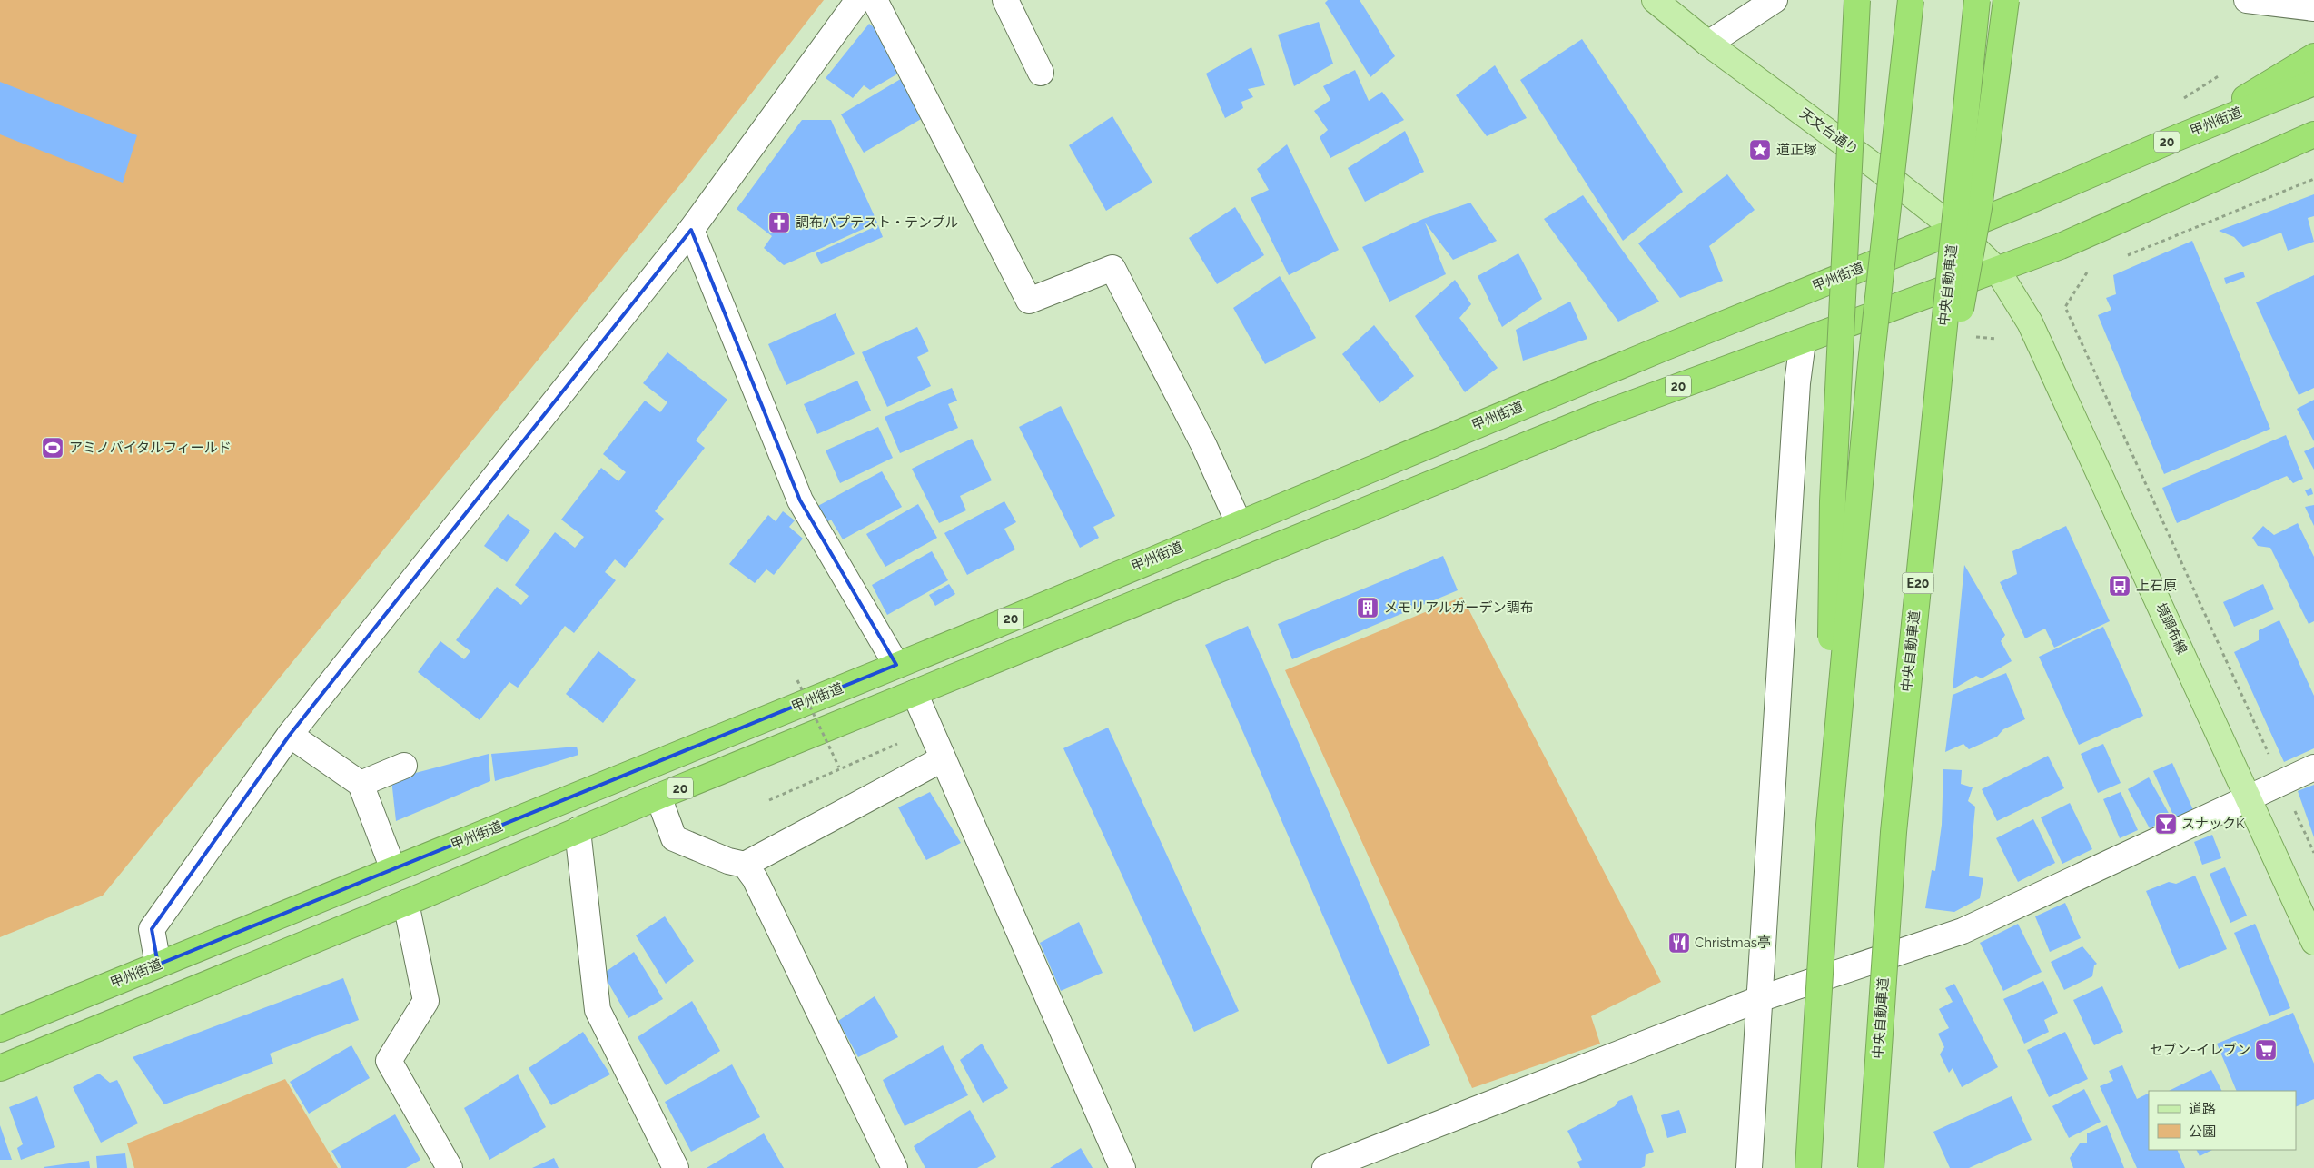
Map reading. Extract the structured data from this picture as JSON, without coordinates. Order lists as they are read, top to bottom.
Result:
{
  "streets": {
    "highway": [
      "甲州街道",
      "20",
      "中央自動車道",
      "E20"
    ],
    "main road": ["天文台通り", "境調布線"]
  },
  "crossings": [
    ["甲州街道", "天文台通り"],
    ["天文台通り", "20"],
    ["天文台通り", "境調布線"],
    ["20", "境調布線"]
  ],
  "places": {
    "place": ["道正塚"],
    "church": ["調布バプテスト・テンプル"],
    "sports": ["アミノバイタルフィールド"],
    "bus stop": ["上石原"],
    "building": ["メモリアルガーデン調布"],
    "bar": ["スナックK"],
    "restaurant": ["Christmas亭"],
    "supermarket": ["セブン-イレブン"]
  },
  "legend": ["道路", "公園"]
}
